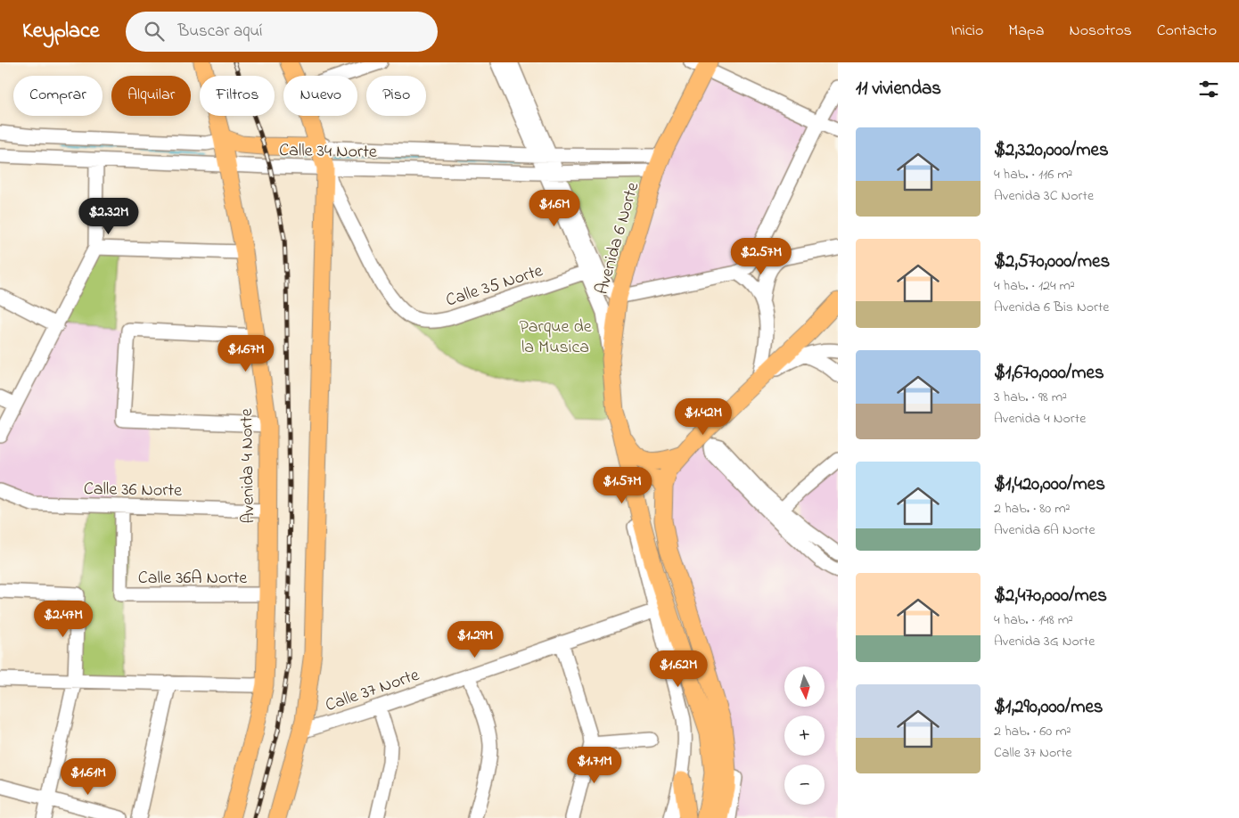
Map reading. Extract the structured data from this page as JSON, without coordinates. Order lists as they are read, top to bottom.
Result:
{
  "streets": {
    "main road": ["Avenida 6 Norte", "Avenida 4 Norte"],
    "street": [
      "Calle 34 Norte",
      "Calle 35 Norte",
      "Calle 36 Norte",
      "Calle 36A Norte",
      "Calle 37 Norte"
    ]
  },
  "crossings": [
    ["Calle 34 Norte", "Avenida 6 Norte"],
    ["Calle 34 Norte", "Calle 35 Norte"],
    ["Calle 34 Norte", "Avenida 4 Norte"],
    ["Avenida 6 Norte", "Calle 37 Norte"],
    ["Avenida 4 Norte", "Calle 36 Norte"],
    ["Avenida 4 Norte", "Calle 36A Norte"],
    ["Calle 36 Norte", "Calle 36A Norte"]
  ],
  "parks": ["Parque de la Musica"],
  "north": "bottom",
  "page": {
    "header": "Keyplace",
    "search": "Buscar aquí",
    "nav": [
      "Inicio",
      "Mapa",
      "Nosotros",
      "Contacto"
    ],
    "heading": "11 viviendas",
    "chip": [
      "Comprar",
      "Alquilar",
      "Filtros",
      "Nuevo",
      "Piso"
    ],
    "list": [
      {
        "name": "$2,320,000/mes",
        "note": "4 hab. · 116 m² · Avenida 3C Norte"
      },
      {
        "name": "$2,570,000/mes",
        "note": "4 hab. · 124 m² · Avenida 6 Bis Norte"
      },
      {
        "name": "$1,670,000/mes",
        "note": "3 hab. · 98 m² · Avenida 4 Norte"
      },
      {
        "name": "$1,420,000/mes",
        "note": "2 hab. · 80 m² · Avenida 6A Norte"
      },
      {
        "name": "$2,470,000/mes",
        "note": "4 hab. · 148 m² · Avenida 3G Norte"
      },
      {
        "name": "$1,290,000/mes",
        "note": "2 hab. · 60 m² · Calle 37 Norte"
      }
    ],
    "price": [
      "$1.6M",
      "$2.32M",
      "$2.57M",
      "$1.67M",
      "$1.42M",
      "$1.57M",
      "$2.47M",
      "$1.29M",
      "$1.62M",
      "$1.71M",
      "$1.61M"
    ],
    "map_buttons": ["+", "−"]
  }
}
